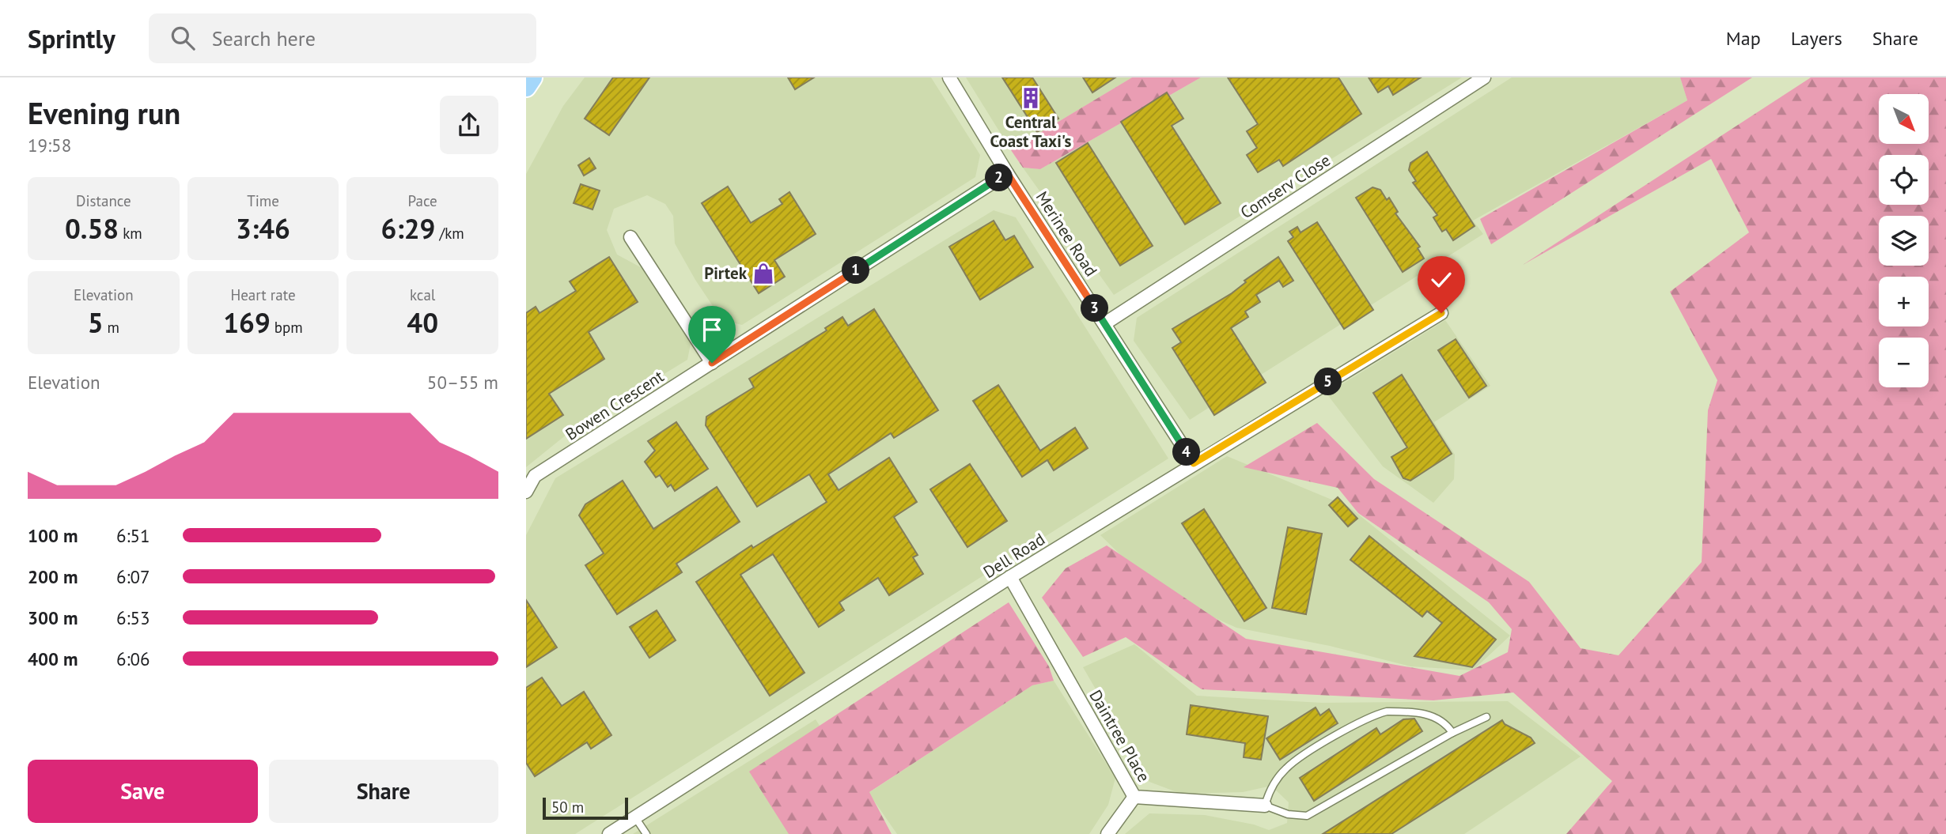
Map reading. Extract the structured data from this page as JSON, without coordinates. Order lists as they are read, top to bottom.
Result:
{
  "streets": {
    "street": [
      "Comserv Close",
      "Merinee Road",
      "Bowen Crescent",
      "Dell Road",
      "Daintree Place"
    ]
  },
  "crossings": [
    ["Comserv Close", "Merinee Road"],
    ["Merinee Road", "Bowen Crescent"],
    ["Merinee Road", "Dell Road"],
    ["Dell Road", "Daintree Place"]
  ],
  "places": {
    "building": ["Central Coast Taxi's"],
    "shop": ["Pirtek"]
  },
  "scale_bar": "50 m",
  "north": "bottom right",
  "page": {
    "header": "Sprintly",
    "search": "Search here",
    "nav": ["Map", "Layers", "Share"],
    "heading": ["Evening run", "19:58"],
    "map_buttons": ["+", "−"],
    "pins": [
      "2",
      "1",
      "3",
      "5",
      "4"
    ],
    "stats": [
      ["Distance", "0.58 km"],
      ["Time", "3:46"],
      ["Pace", "6:29 /km"],
      ["Elevation", "5 m"],
      ["Heart rate", "169 bpm"],
      ["kcal", "40"]
    ],
    "chart": ["Elevation", "50–55 m"],
    "list": [
      {
        "name": "100 m",
        "note": "6:51"
      },
      {
        "name": "200 m",
        "note": "6:07"
      },
      {
        "name": "300 m",
        "note": "6:53"
      },
      {
        "name": "400 m",
        "note": "6:06"
      }
    ],
    "buttons": ["Save", "Share"],
    "scale": "50 m"
  }
}
